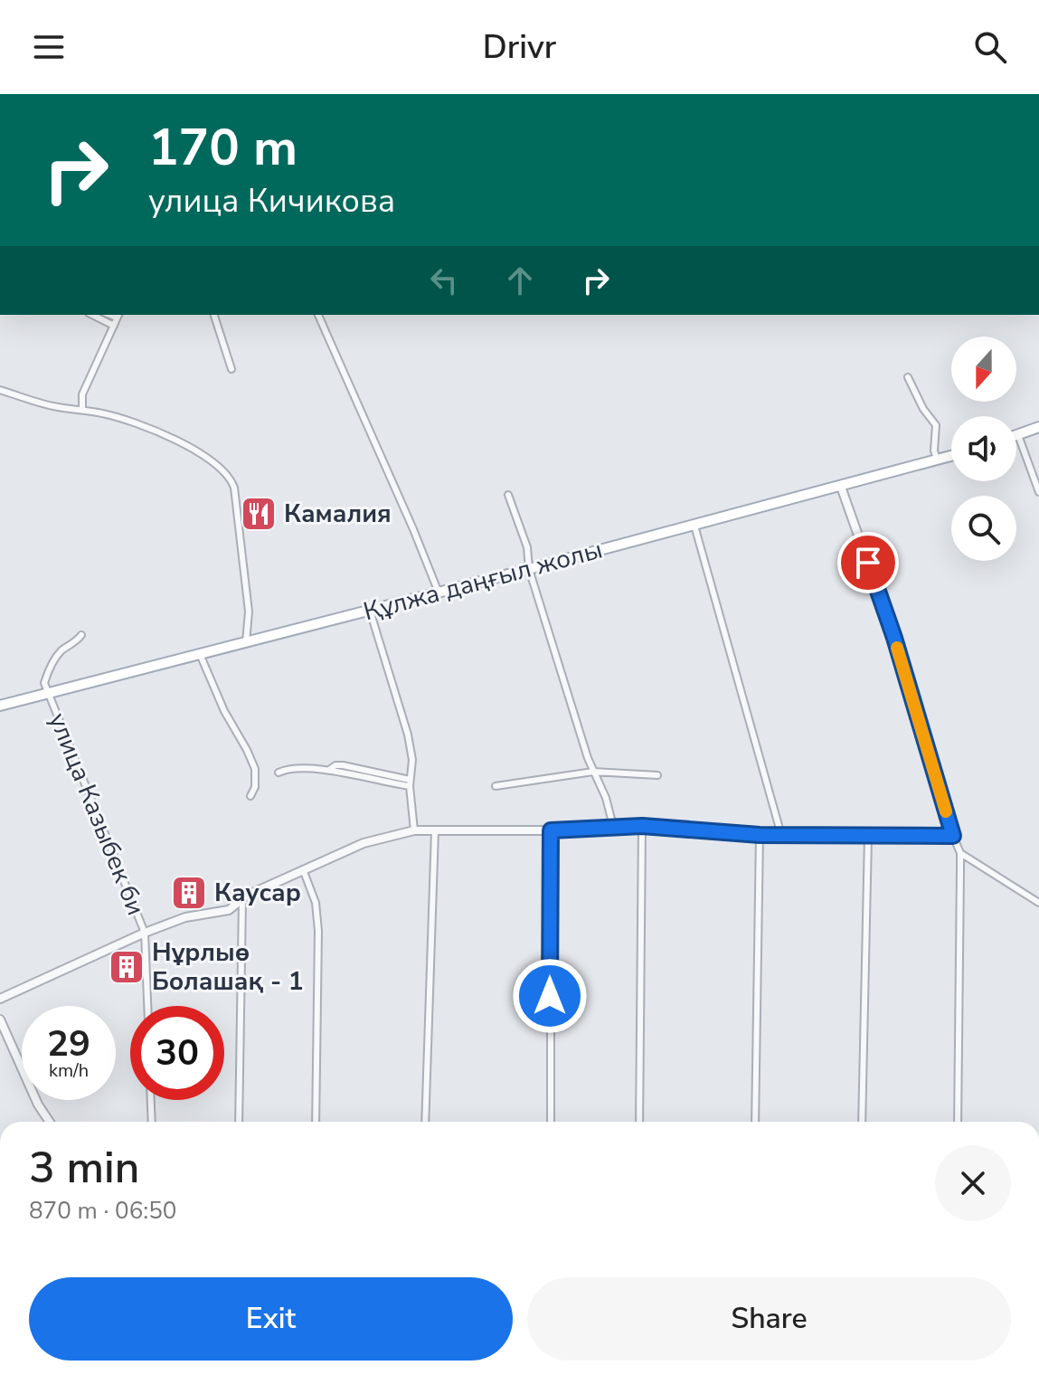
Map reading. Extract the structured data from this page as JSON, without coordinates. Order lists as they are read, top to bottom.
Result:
{
  "streets": {
    "main road": ["Құлжа даңғыл жолы"],
    "street": ["улица Казыбек би"]
  },
  "crossings": [
    ["Құлжа даңғыл жолы", "улица Казыбек би"]
  ],
  "places": {
    "restaurant": ["Камалия"],
    "building": ["Каусар", "Нұрлыө Болашақ - 1"]
  },
  "north": "bottom",
  "page": {
    "header": "Drivr",
    "turn": ["170 m", "улица Кичикова"],
    "speed": "29 km/h",
    "limit": "30",
    "heading": ["3 min", "870 m · 06:50"],
    "buttons": ["Exit", "Share"]
  }
}
